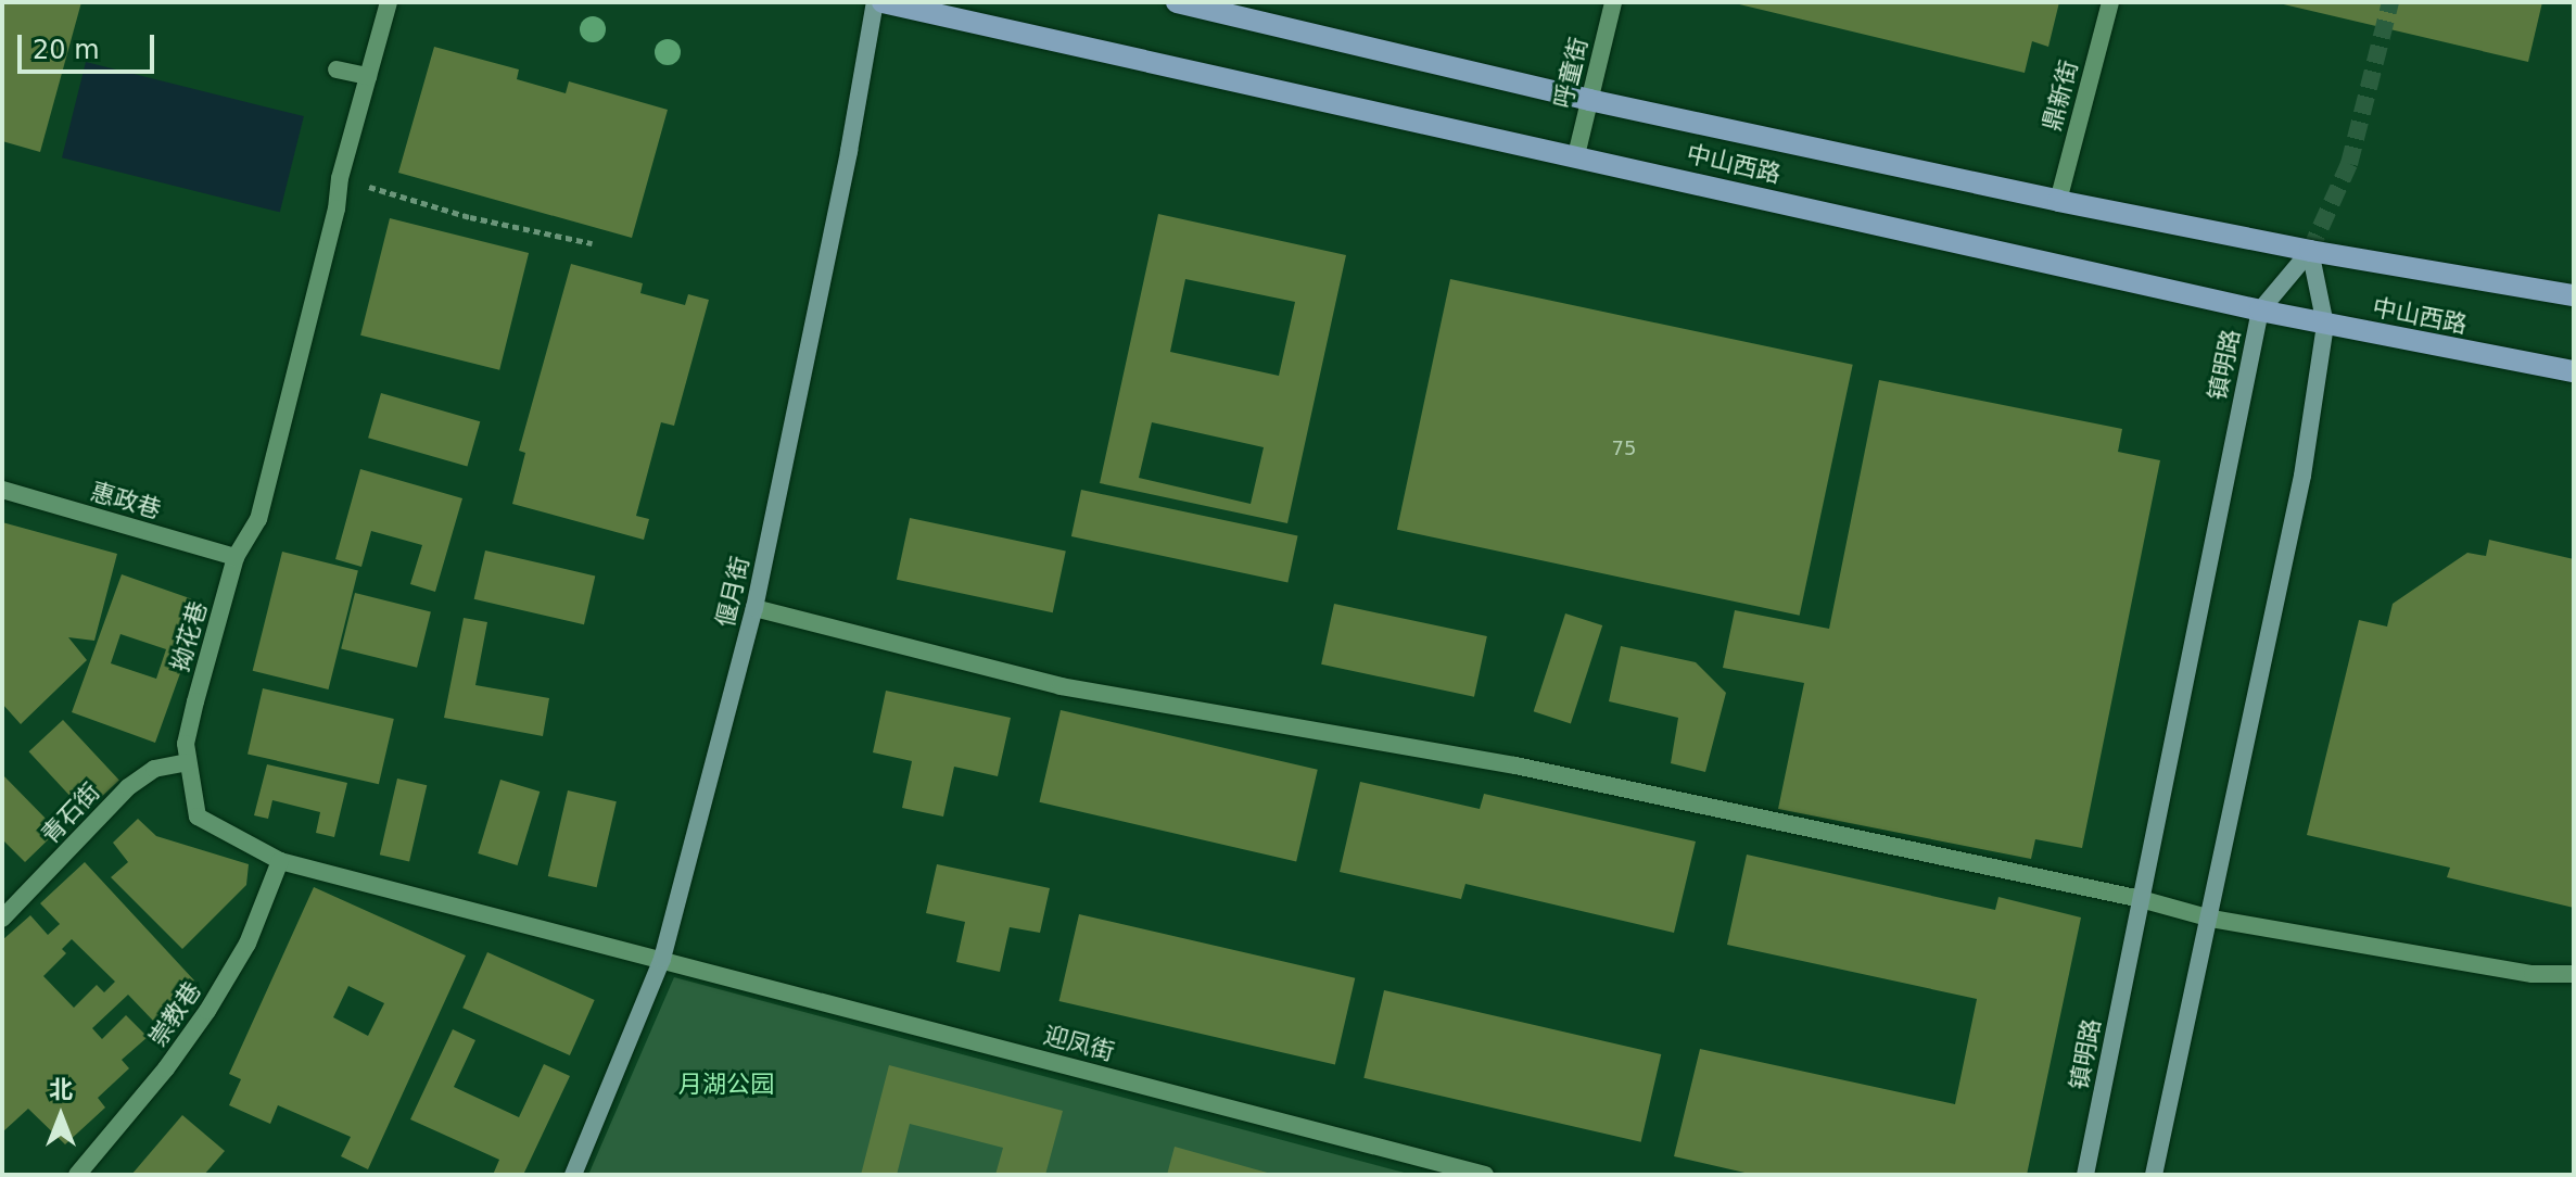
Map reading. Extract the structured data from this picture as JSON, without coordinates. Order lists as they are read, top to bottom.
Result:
{
  "streets": {
    "main road": ["中山西路", "镇明路", "偃月街"],
    "street": [
      "呼童街",
      "鼎新街",
      "惠政巷",
      "拗花巷",
      "青石街",
      "崇教巷",
      "迎凤街"
    ]
  },
  "crossings": [
    ["呼童街", "中山西路"],
    ["鼎新街", "中山西路"],
    ["中山西路", "镇明路"],
    ["惠政巷", "拗花巷"],
    ["偃月街", "拗花巷"],
    ["偃月街", "迎凤街"],
    ["拗花巷", "青石街"],
    ["拗花巷", "崇教巷"],
    ["拗花巷", "迎凤街"]
  ],
  "parks": ["月湖公园"],
  "house_numbers": ["75"],
  "scale_bar": "20 m",
  "north": "top"
}
